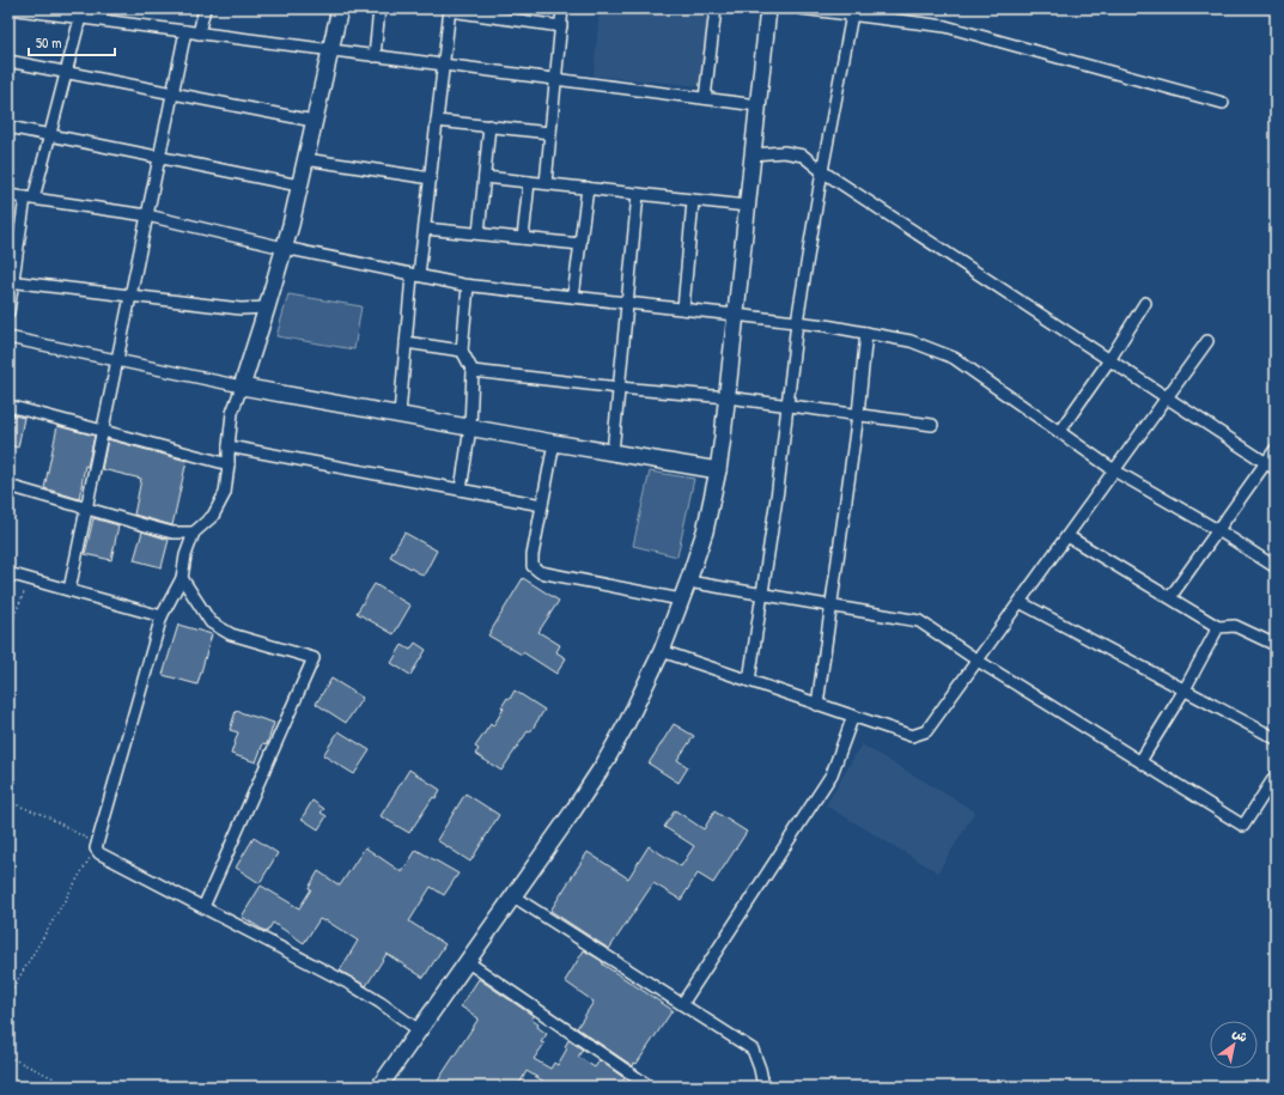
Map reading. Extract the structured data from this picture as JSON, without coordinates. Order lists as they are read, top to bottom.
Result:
{
  "scale_bar": "50 m",
  "north": "top right"
}
